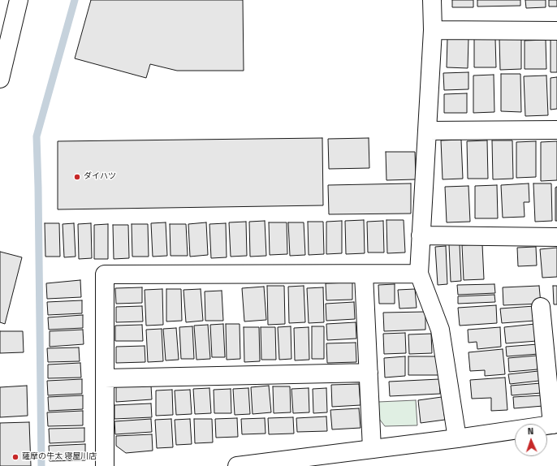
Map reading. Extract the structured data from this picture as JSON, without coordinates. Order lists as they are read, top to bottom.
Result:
{
  "places": ["ダイハツ", "薩摩の牛太 寝屋川店"],
  "north": "top"
}
